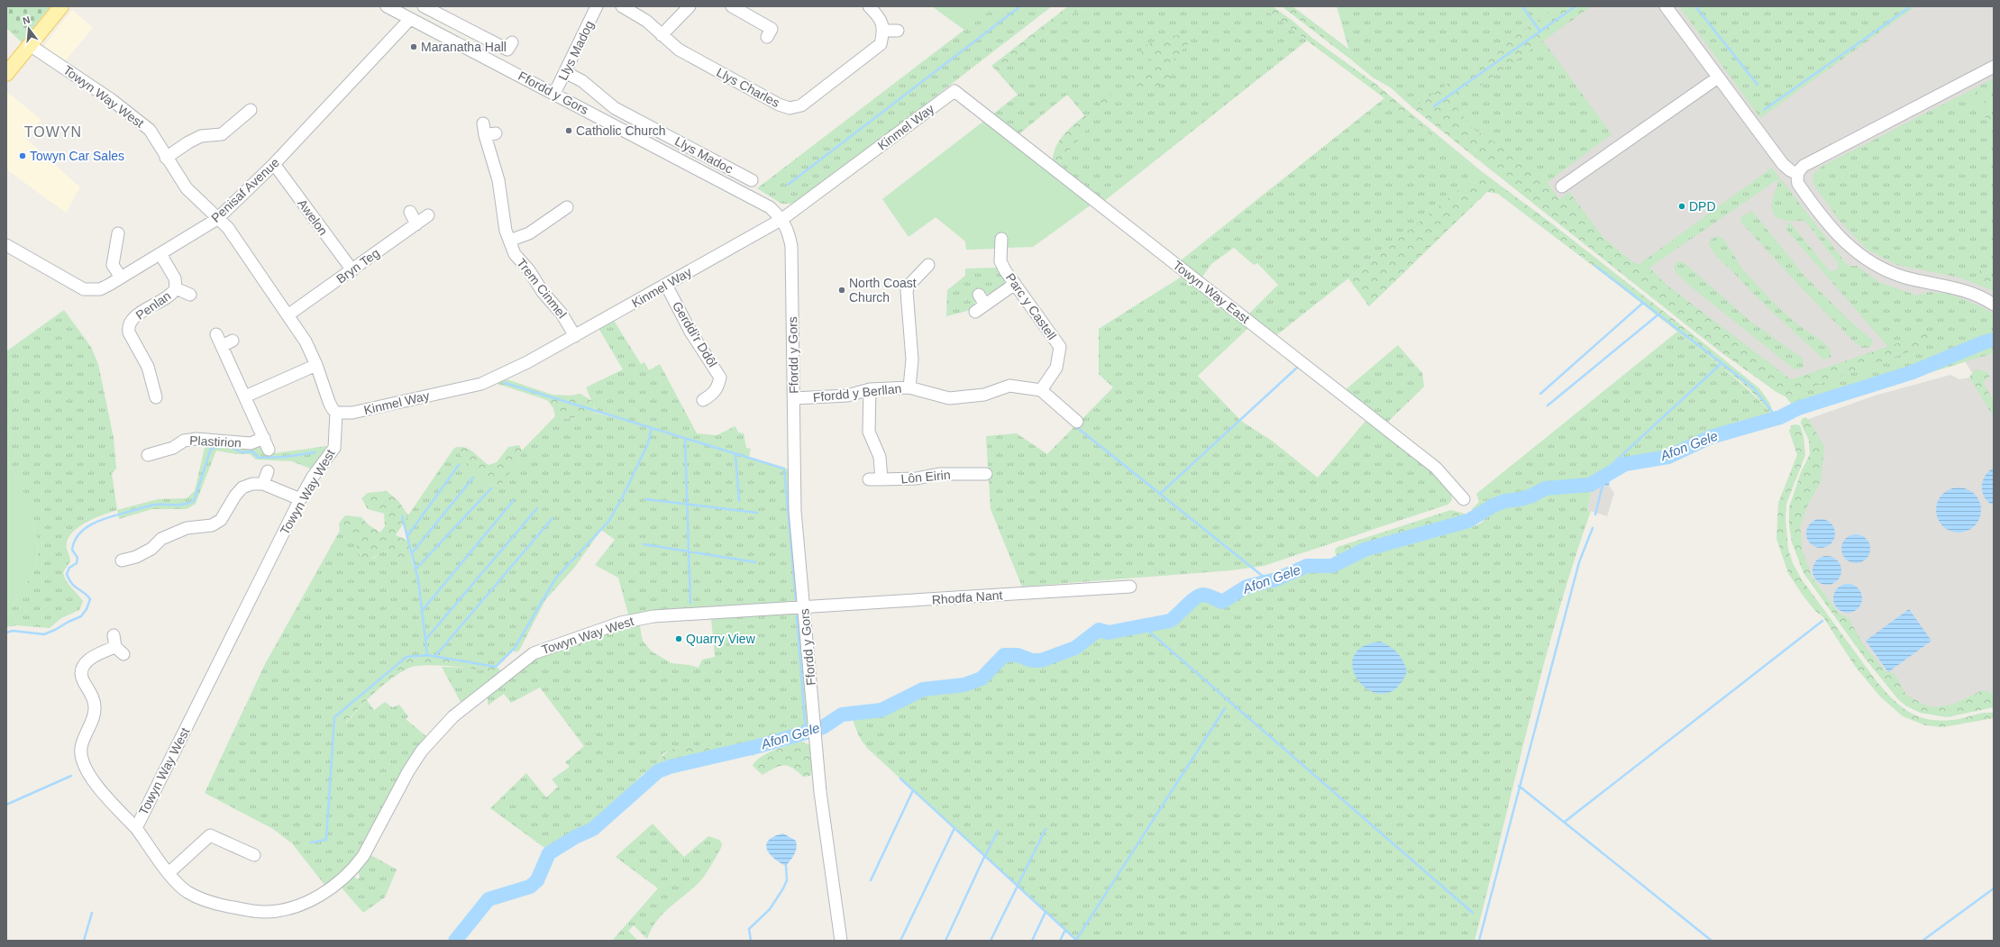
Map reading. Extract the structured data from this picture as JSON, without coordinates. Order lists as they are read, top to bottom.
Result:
{
  "streets": {
    "street": [
      "Llys Madog",
      "Llys Charles",
      "Ffordd y Gors",
      "Towyn Way West",
      "Kinmel Way",
      "Llys Madoc",
      "Penisaf Avenue",
      "Awelon",
      "Bryn Teg",
      "Trem Cinmel",
      "Towyn Way East",
      "Penlan",
      "Parc y Castell",
      "Gerddi'r Ddôl",
      "Ffordd y Berllan",
      "Plastirion",
      "Lôn Eirin",
      "Rhodfa Nant"
    ]
  },
  "crossings": [
    ["Llys Madog", "Ffordd y Gors"],
    ["Llys Madog", "Llys Madoc"],
    ["Ffordd y Gors", "Towyn Way West"],
    ["Ffordd y Gors", "Kinmel Way"],
    ["Ffordd y Gors", "Penisaf Avenue"],
    ["Ffordd y Gors", "Ffordd y Berllan"],
    ["Ffordd y Gors", "Rhodfa Nant"],
    ["Towyn Way West", "Kinmel Way"],
    ["Towyn Way West", "Penisaf Avenue"],
    ["Towyn Way West", "Bryn Teg"],
    ["Towyn Way West", "Rhodfa Nant"],
    ["Kinmel Way", "Trem Cinmel"],
    ["Kinmel Way", "Towyn Way East"],
    ["Kinmel Way", "Gerddi'r Ddôl"],
    ["Penisaf Avenue", "Awelon"],
    ["Penisaf Avenue", "Penlan"],
    ["Awelon", "Bryn Teg"],
    ["Parc y Castell", "Ffordd y Berllan"]
  ],
  "districts": ["TOWYN"],
  "water": ["Afon Gele"],
  "places": [
    "Maranatha Hall",
    "Catholic Church",
    "Towyn Car Sales",
    "DPD",
    "North Coast Church",
    "Quarry View"
  ],
  "north": "top"
}
